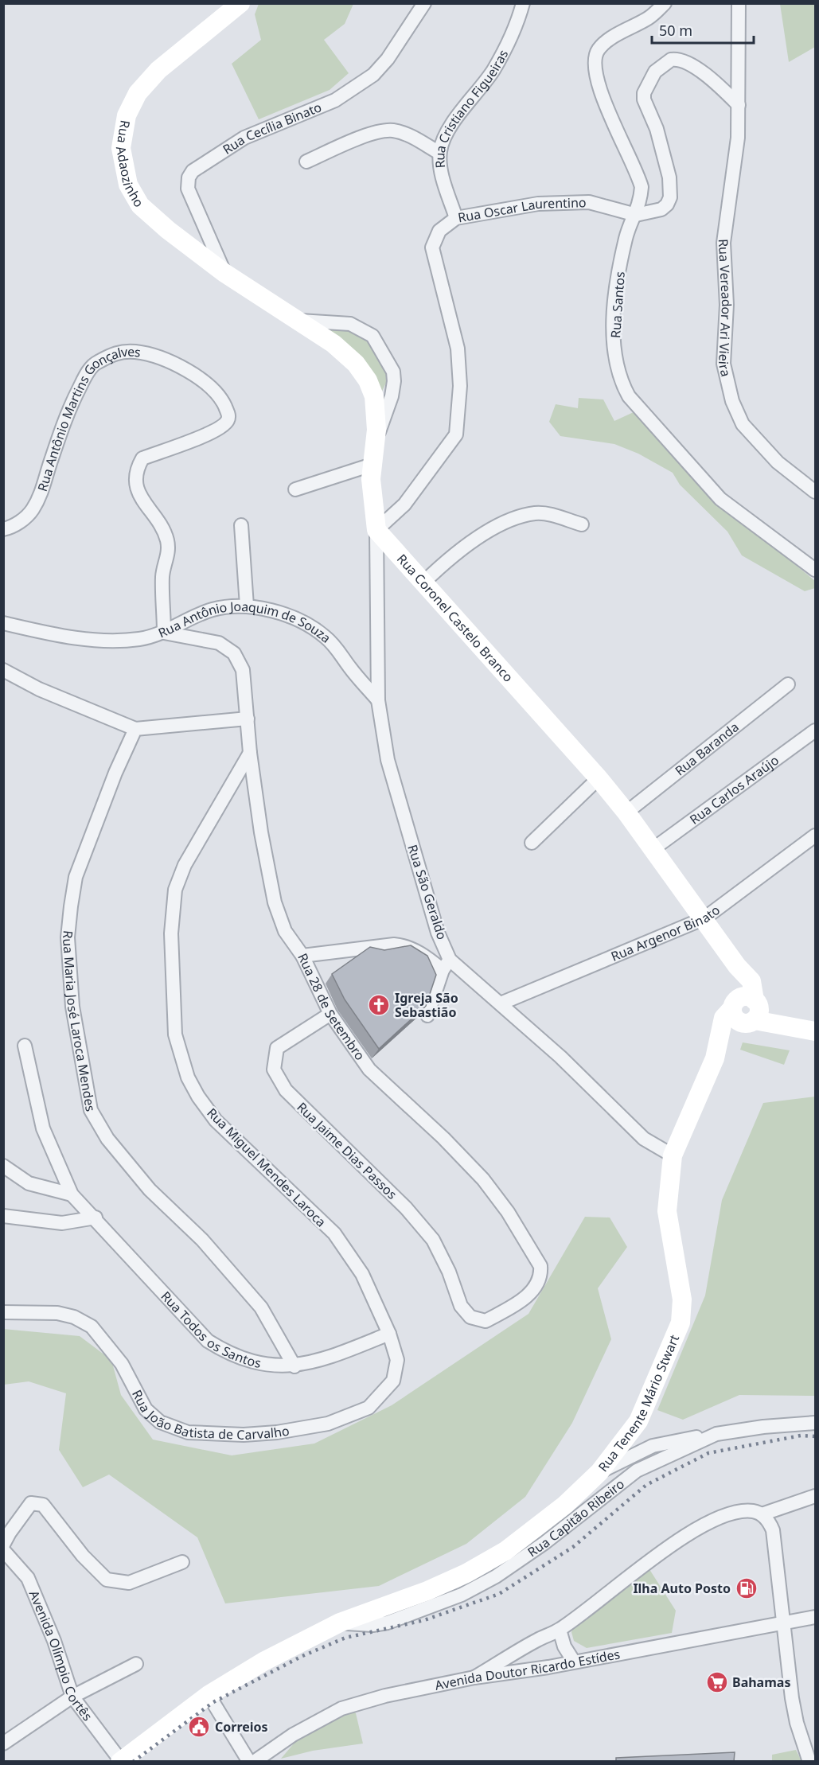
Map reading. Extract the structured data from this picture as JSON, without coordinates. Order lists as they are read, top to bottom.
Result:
{
  "streets": {
    "main road": ["Rua Adaozinho", "Rua Coronel Castelo Branco", "Rua Tenente Mário Stwart"],
    "street": [
      "Rua Cristiano Figueiras",
      "Rua Cecília Binato",
      "Rua Oscar Laurentino",
      "Rua Santos",
      "Rua Vereador Ari Vieira",
      "Rua Antônio Martins Gonçalves",
      "Rua Antônio Joaquim de Souza",
      "Rua Baranda",
      "Rua Carlos Araújo",
      "Rua São Geraldo",
      "Rua Argenor Binato",
      "Rua 28 de Setembro",
      "Rua Maria José Laroca Mendes",
      "Rua Jaime Dias Passos",
      "Rua Miguel Mendes Laroca",
      "Rua Todos os Santos",
      "Rua João Batista de Carvalho",
      "Rua Capitão Ribeiro",
      "Avenida Olímpio Cortês",
      "Avenida Doutor Ricardo Estídes"
    ]
  },
  "crossings": [
    ["Rua Cristiano Figueiras", "Rua Oscar Laurentino"],
    ["Rua Cecília Binato", "Rua Adaozinho"],
    ["Rua Oscar Laurentino", "Rua Santos"],
    ["Rua Oscar Laurentino", "Rua Vereador Ari Vieira"],
    ["Rua Oscar Laurentino", "Rua Coronel Castelo Branco"],
    ["Rua Oscar Laurentino", "Rua São Geraldo"],
    ["Rua Antônio Martins Gonçalves", "Rua Antônio Joaquim de Souza"],
    ["Rua Coronel Castelo Branco", "Rua Baranda"],
    ["Rua Coronel Castelo Branco", "Rua Carlos Araújo"],
    ["Rua Coronel Castelo Branco", "Rua São Geraldo"],
    ["Rua Coronel Castelo Branco", "Rua Argenor Binato"],
    ["Rua Coronel Castelo Branco", "Rua Tenente Mário Stwart"],
    ["Rua Antônio Joaquim de Souza", "Rua São Geraldo"],
    ["Rua Antônio Joaquim de Souza", "Rua 28 de Setembro"],
    ["Rua São Geraldo", "Rua Argenor Binato"],
    ["Rua São Geraldo", "Rua Tenente Mário Stwart"],
    ["Rua 28 de Setembro", "Rua Jaime Dias Passos"],
    ["Rua 28 de Setembro", "Rua Miguel Mendes Laroca"],
    ["Rua Maria José Laroca Mendes", "Rua Todos os Santos"],
    ["Rua Miguel Mendes Laroca", "Rua Todos os Santos"],
    ["Rua Miguel Mendes Laroca", "Rua João Batista de Carvalho"],
    ["Rua Tenente Mário Stwart", "Rua Capitão Ribeiro"],
    ["Rua Tenente Mário Stwart", "Avenida Olímpio Cortês"]
  ],
  "places": {
    "church": ["Igreja São Sebastião"],
    "fuel station": ["Ilha Auto Posto"],
    "supermarket": ["Bahamas"],
    "public building": ["Correios"]
  },
  "scale_bar": "50 m"
}
